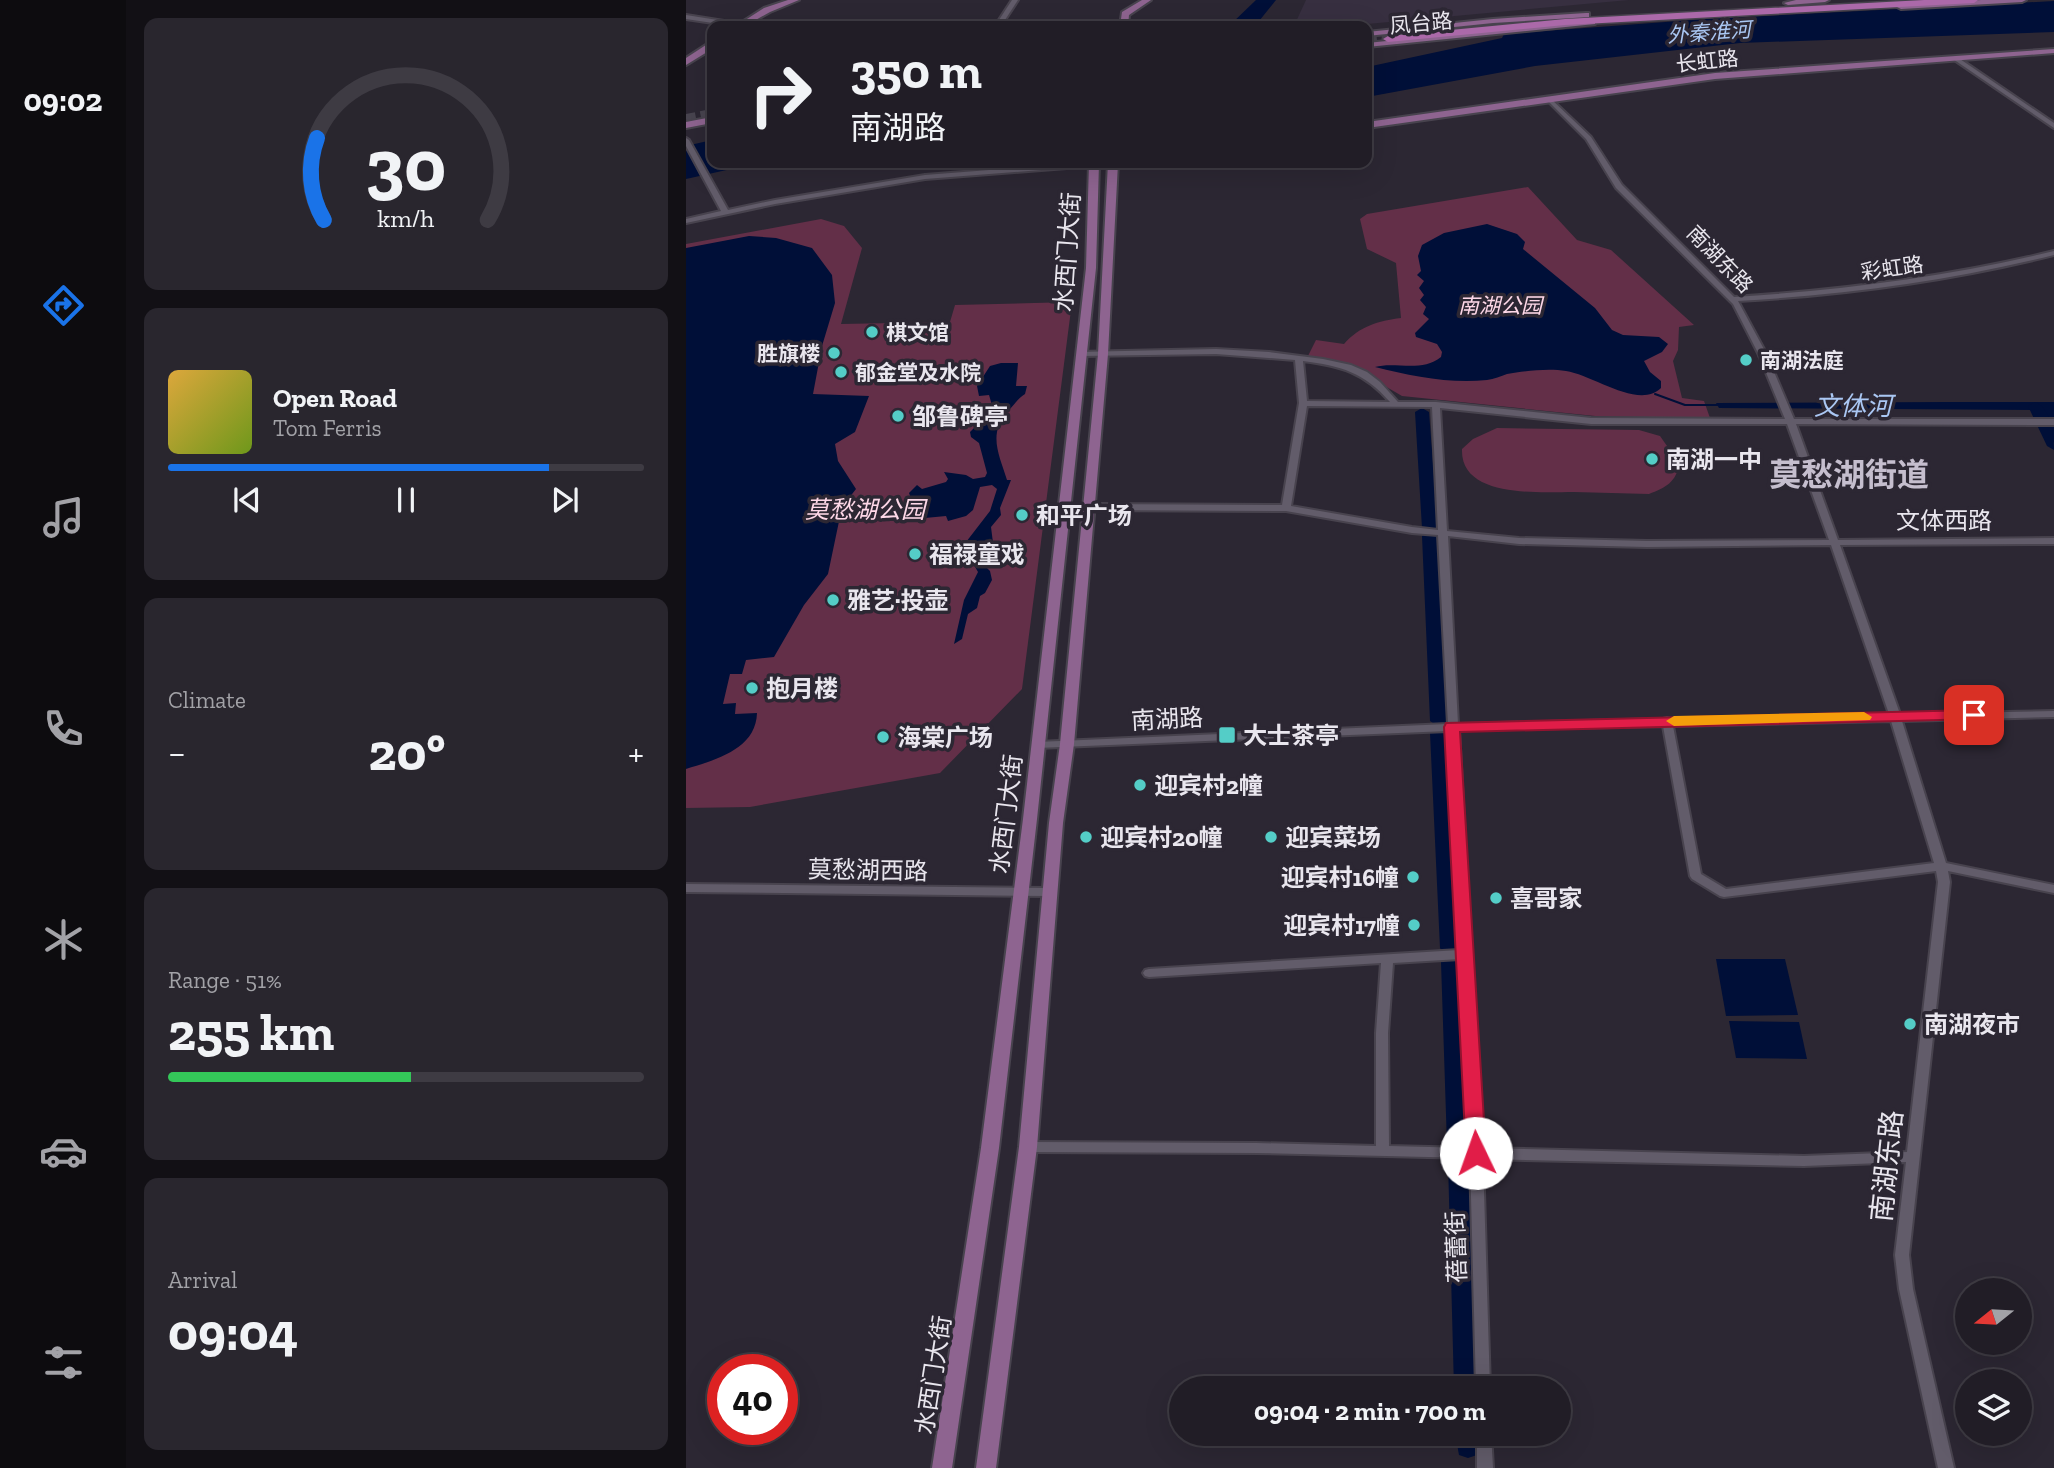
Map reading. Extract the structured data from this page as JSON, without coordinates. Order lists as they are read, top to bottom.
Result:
{
  "streets": {
    "main road": ["凤台路", "长虹路", "水西门大街"],
    "street": [
      "南湖东路",
      "彩虹路",
      "文体西路",
      "南湖路",
      "莫愁湖西路",
      "蓓蕾街"
    ]
  },
  "crossings": [
    ["长虹路", "南湖东路"],
    ["水西门大街", "文体西路"],
    ["水西门大街", "南湖路"],
    ["水西门大街", "莫愁湖西路"],
    ["南湖东路", "彩虹路"],
    ["南湖东路", "文体西路"],
    ["南湖东路", "南湖路"],
    ["文体西路", "蓓蕾街"],
    ["南湖路", "蓓蕾街"]
  ],
  "districts": ["莫愁湖街道"],
  "water": ["外秦淮河", "文体河"],
  "parks": ["南湖公园", "莫愁湖公园"],
  "places": {
    "other": [
      "棋文馆",
      "胜旗楼",
      "南湖法庭",
      "郁金堂及水院",
      "邹鲁碑亭",
      "南湖一中",
      "和平广场",
      "福禄童戏",
      "雅艺·投壶",
      "抱月楼",
      "海棠广场",
      "迎宾村2幢",
      "迎宾村20幢",
      "迎宾菜场",
      "迎宾村16幢",
      "喜哥家",
      "迎宾村17幢",
      "南湖夜市"
    ],
    "transit": ["大士茶亭"]
  },
  "north": "left",
  "page": {
    "tabs": "09:02",
    "turn": ["350 m", "南湖路"],
    "song": ["Open Road", "Tom Ferris"],
    "tile": [
      "Climate",
      ["Range · 51%", "255 km"],
      ["Arrival", "09:04"]
    ],
    "heat": ["−", "20°", "+"],
    "limit": "40",
    "trip": "09:04 · 2 min · 700 m",
    "gauge": ["30", "km/h"]
  }
}
